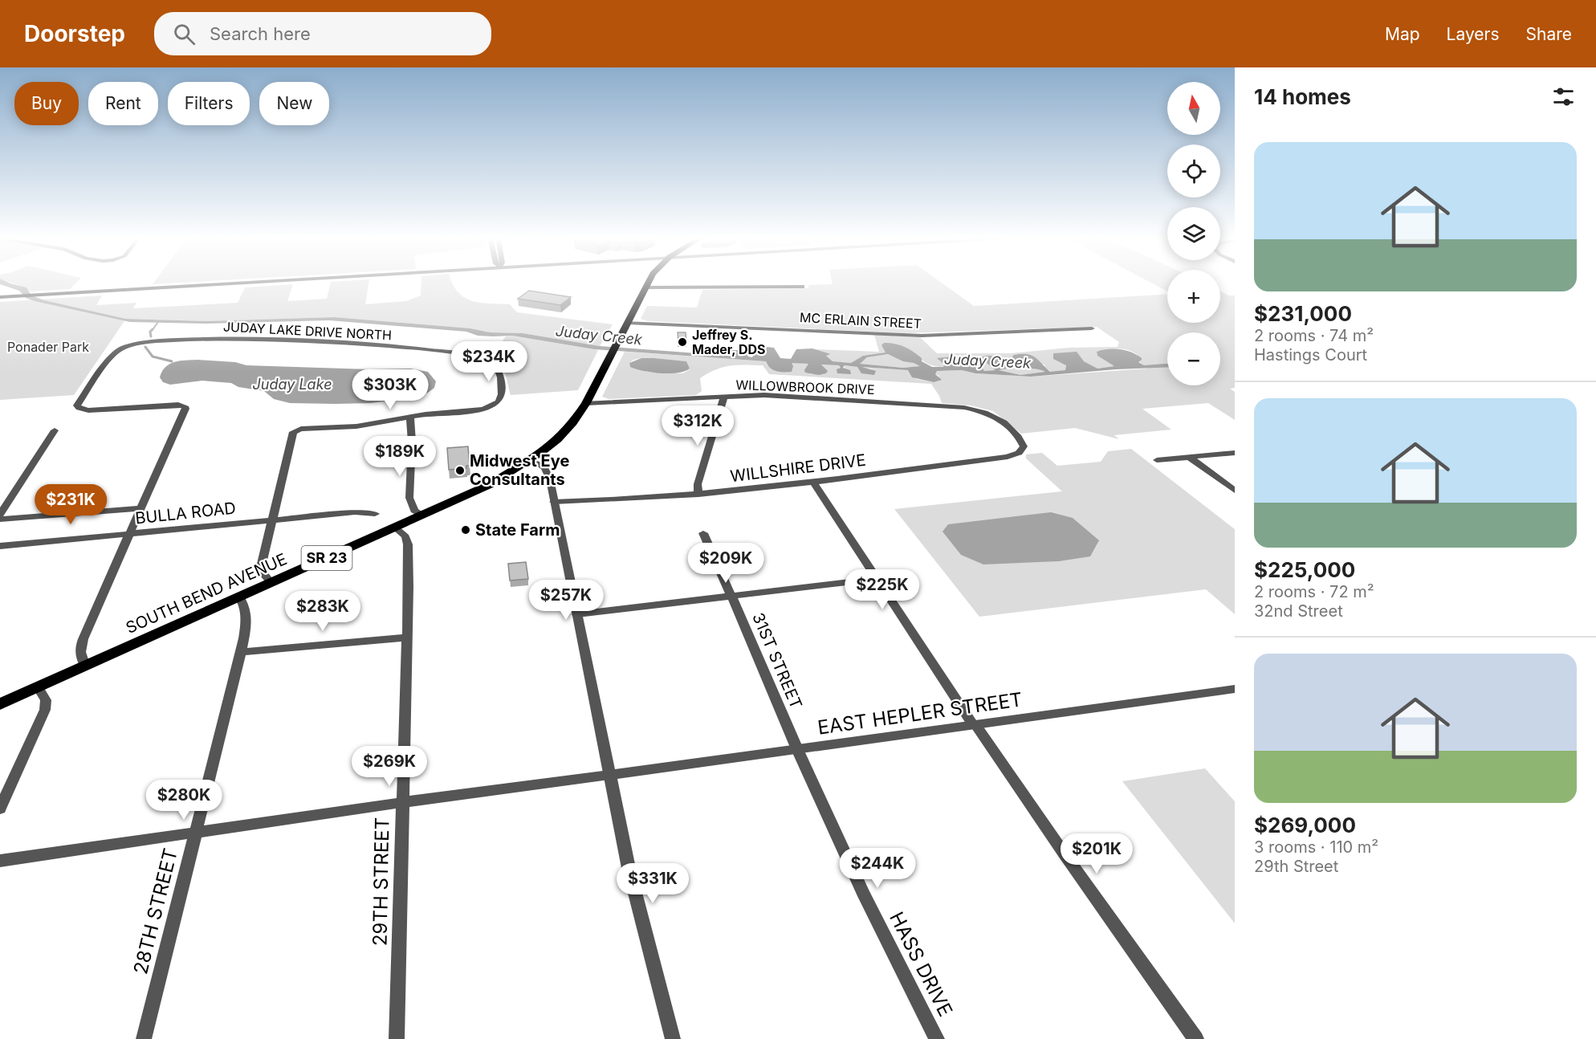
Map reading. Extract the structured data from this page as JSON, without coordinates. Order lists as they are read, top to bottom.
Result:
{
  "streets": {
    "main road": ["SR 23", "SOUTH BEND AVENUE"],
    "street": [
      "MC ERLAIN STREET",
      "JUDAY LAKE DRIVE NORTH",
      "WILLOWBROOK DRIVE",
      "WILLSHIRE DRIVE",
      "BULLA ROAD",
      "31ST STREET",
      "EAST HEPLER STREET",
      "29TH STREET",
      "28TH STREET",
      "HASS DRIVE"
    ]
  },
  "crossings": [
    ["MC ERLAIN STREET", "SOUTH BEND AVENUE"],
    ["WILLOWBROOK DRIVE", "WILLSHIRE DRIVE"],
    ["WILLOWBROOK DRIVE", "SOUTH BEND AVENUE"],
    ["SOUTH BEND AVENUE", "29TH STREET"],
    ["SOUTH BEND AVENUE", "28TH STREET"],
    ["31ST STREET", "EAST HEPLER STREET"],
    ["31ST STREET", "HASS DRIVE"],
    ["EAST HEPLER STREET", "29TH STREET"],
    ["EAST HEPLER STREET", "28TH STREET"],
    ["EAST HEPLER STREET", "HASS DRIVE"]
  ],
  "water": ["Juday Creek", "Juday Lake"],
  "parks": ["Ponader Park"],
  "places": ["Jeffrey S. Mader, DDS", "Midwest Eye Consultants", "State Farm"],
  "north": "top",
  "page": {
    "header": "Doorstep",
    "search": "Search here",
    "nav": ["Map", "Layers", "Share"],
    "heading": "14 homes",
    "map_buttons": ["+", "−"],
    "chip": [
      "Buy",
      "Rent",
      "Filters",
      "New"
    ],
    "list": [
      {
        "name": "$231,000",
        "note": "2 rooms · 74 m² · Hastings Court"
      },
      {
        "name": "$225,000",
        "note": "2 rooms · 72 m² · 32nd Street"
      },
      {
        "name": "$269,000",
        "note": "3 rooms · 110 m² · 29th Street"
      }
    ],
    "price": [
      "$234K",
      "$303K",
      "$312K",
      "$189K",
      "$231K",
      "$209K",
      "$225K",
      "$257K",
      "$283K",
      "$269K",
      "$280K",
      "$201K",
      "$244K",
      "$331K"
    ]
  }
}
